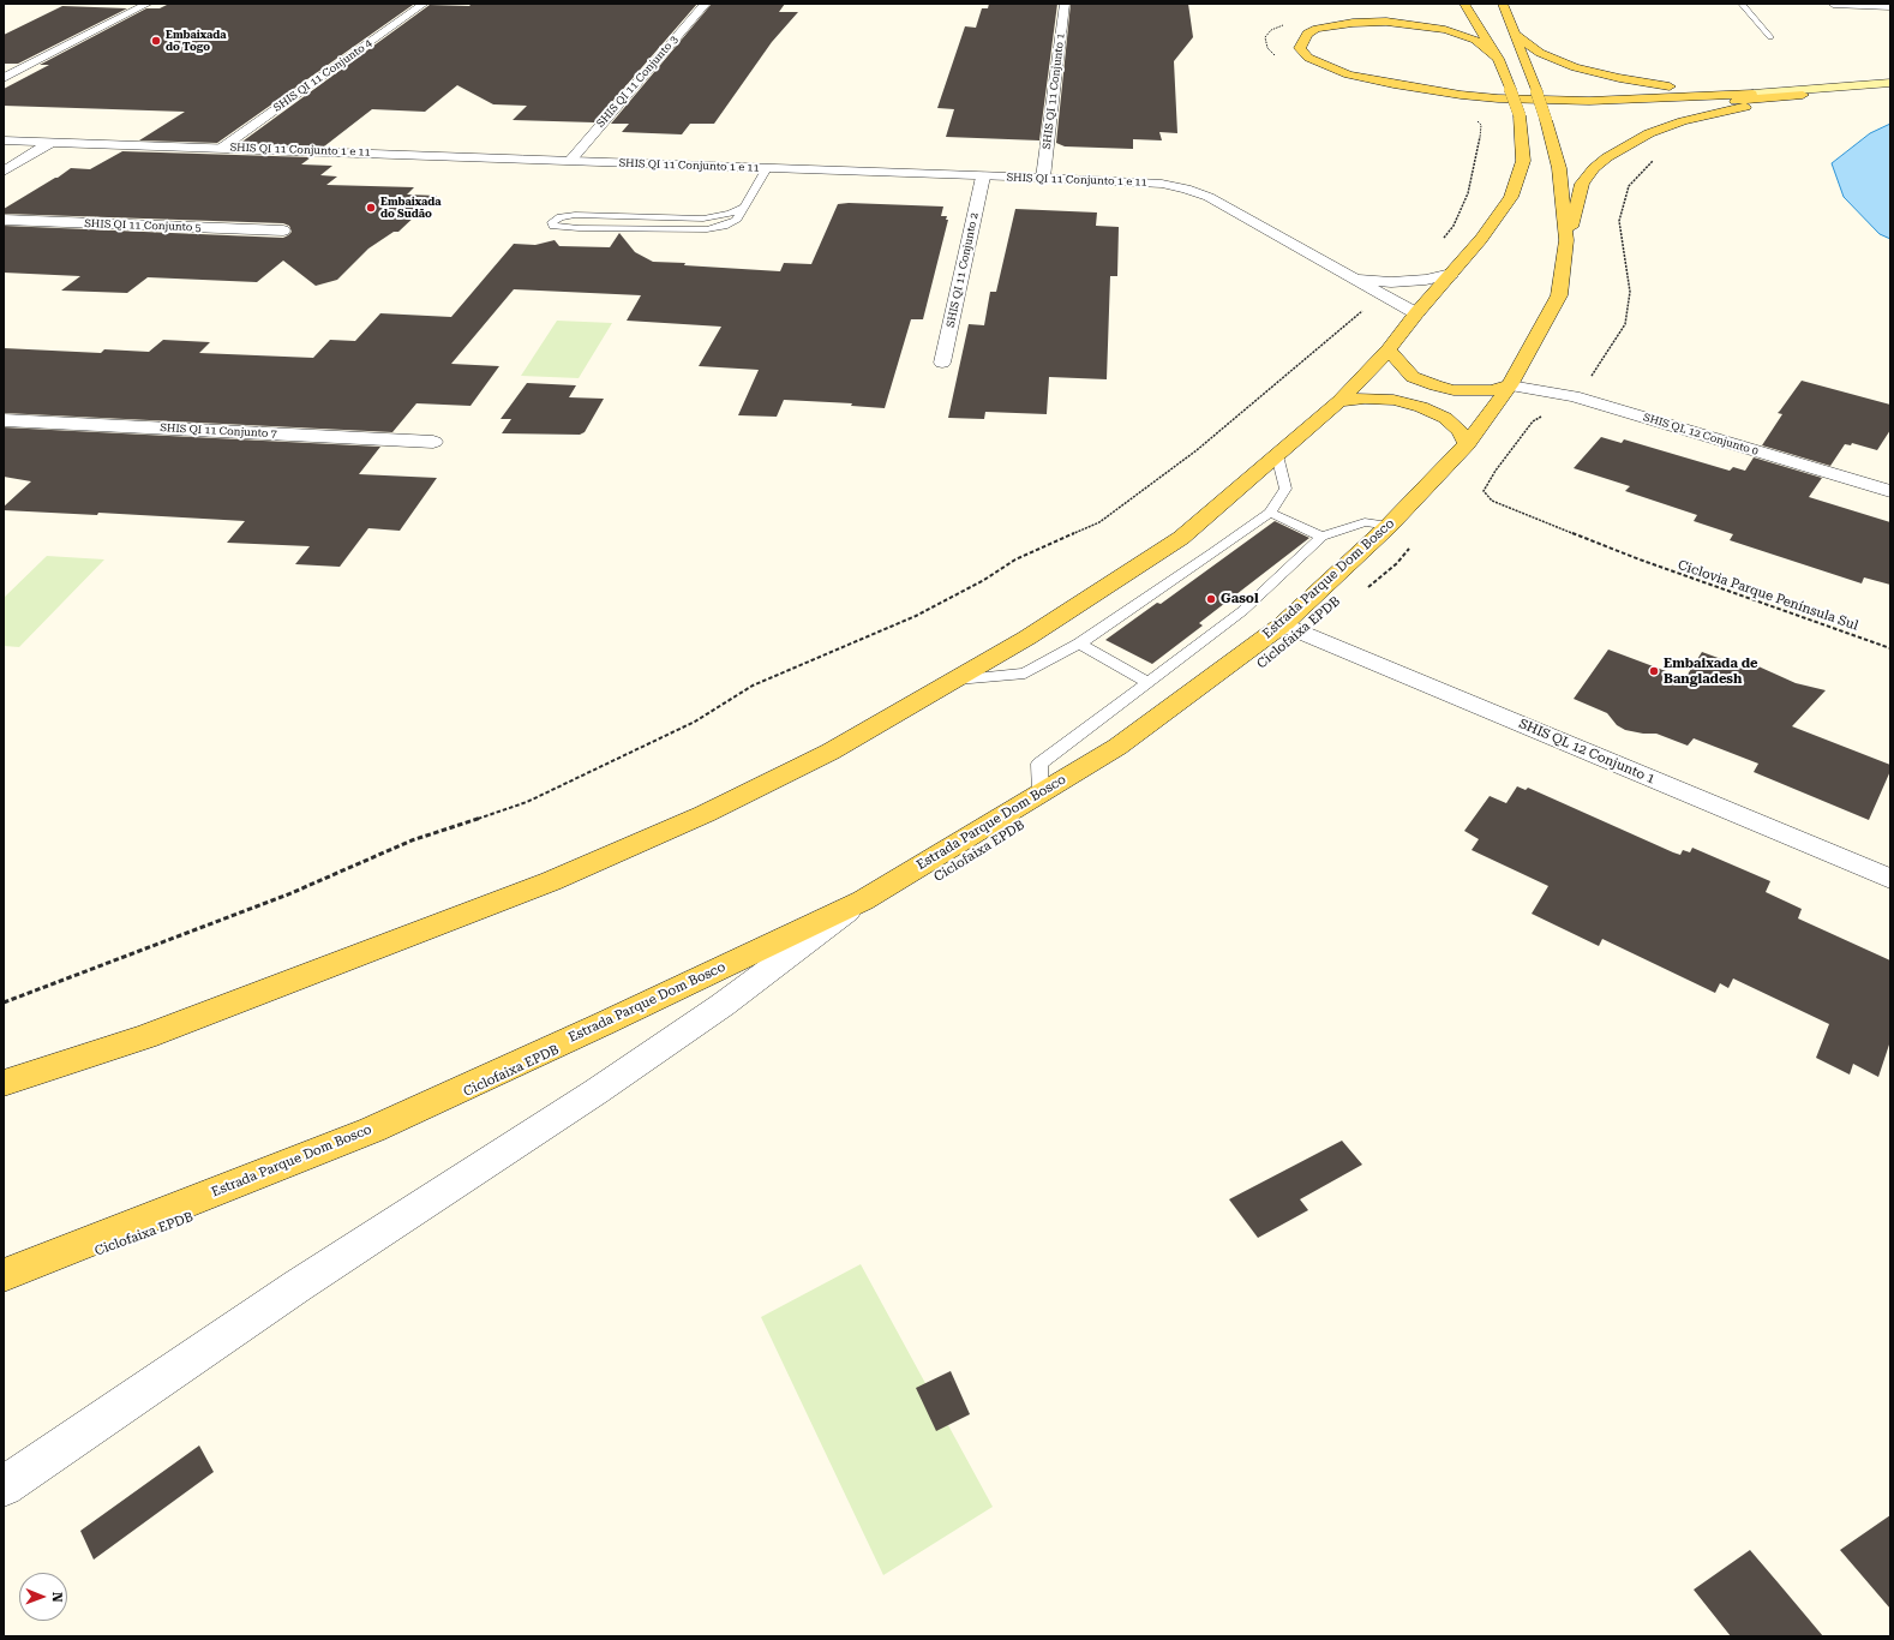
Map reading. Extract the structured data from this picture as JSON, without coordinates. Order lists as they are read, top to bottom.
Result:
{
  "streets": {
    "main road": ["Estrada Parque Dom Bosco"],
    "street": [
      "SHIS QI 11 Conjunto 4",
      "SHIS QI 11 Conjunto 3",
      "SHIS QI 11 Conjunto 1",
      "SHIS QI 11 Conjunto 1 e 11",
      "SHIS QI 11 Conjunto 5",
      "SHIS QI 11 Conjunto 2",
      "SHIS QI 11 Conjunto 7",
      "SHIS QL 12 Conjunto 0",
      "SHIS QL 12 Conjunto 1"
    ],
    "path": ["Ciclovia Parque Península Sul"]
  },
  "crossings": [
    ["SHIS QI 11 Conjunto 4", "SHIS QI 11 Conjunto 1 e 11"],
    ["SHIS QI 11 Conjunto 3", "SHIS QI 11 Conjunto 1 e 11"],
    ["SHIS QI 11 Conjunto 1", "SHIS QI 11 Conjunto 1 e 11"],
    ["SHIS QI 11 Conjunto 1 e 11", "SHIS QI 11 Conjunto 2"],
    ["SHIS QL 12 Conjunto 0", "Estrada Parque Dom Bosco"],
    ["SHIS QL 12 Conjunto 0", "Ciclovia Parque Península Sul"],
    ["Estrada Parque Dom Bosco", "SHIS QL 12 Conjunto 1"]
  ],
  "places": [
    "Embaixada do Togo",
    "Embaixada do Sudão",
    "Gasol",
    "Embaixada de Bangladesh"
  ],
  "north": "right"
}
